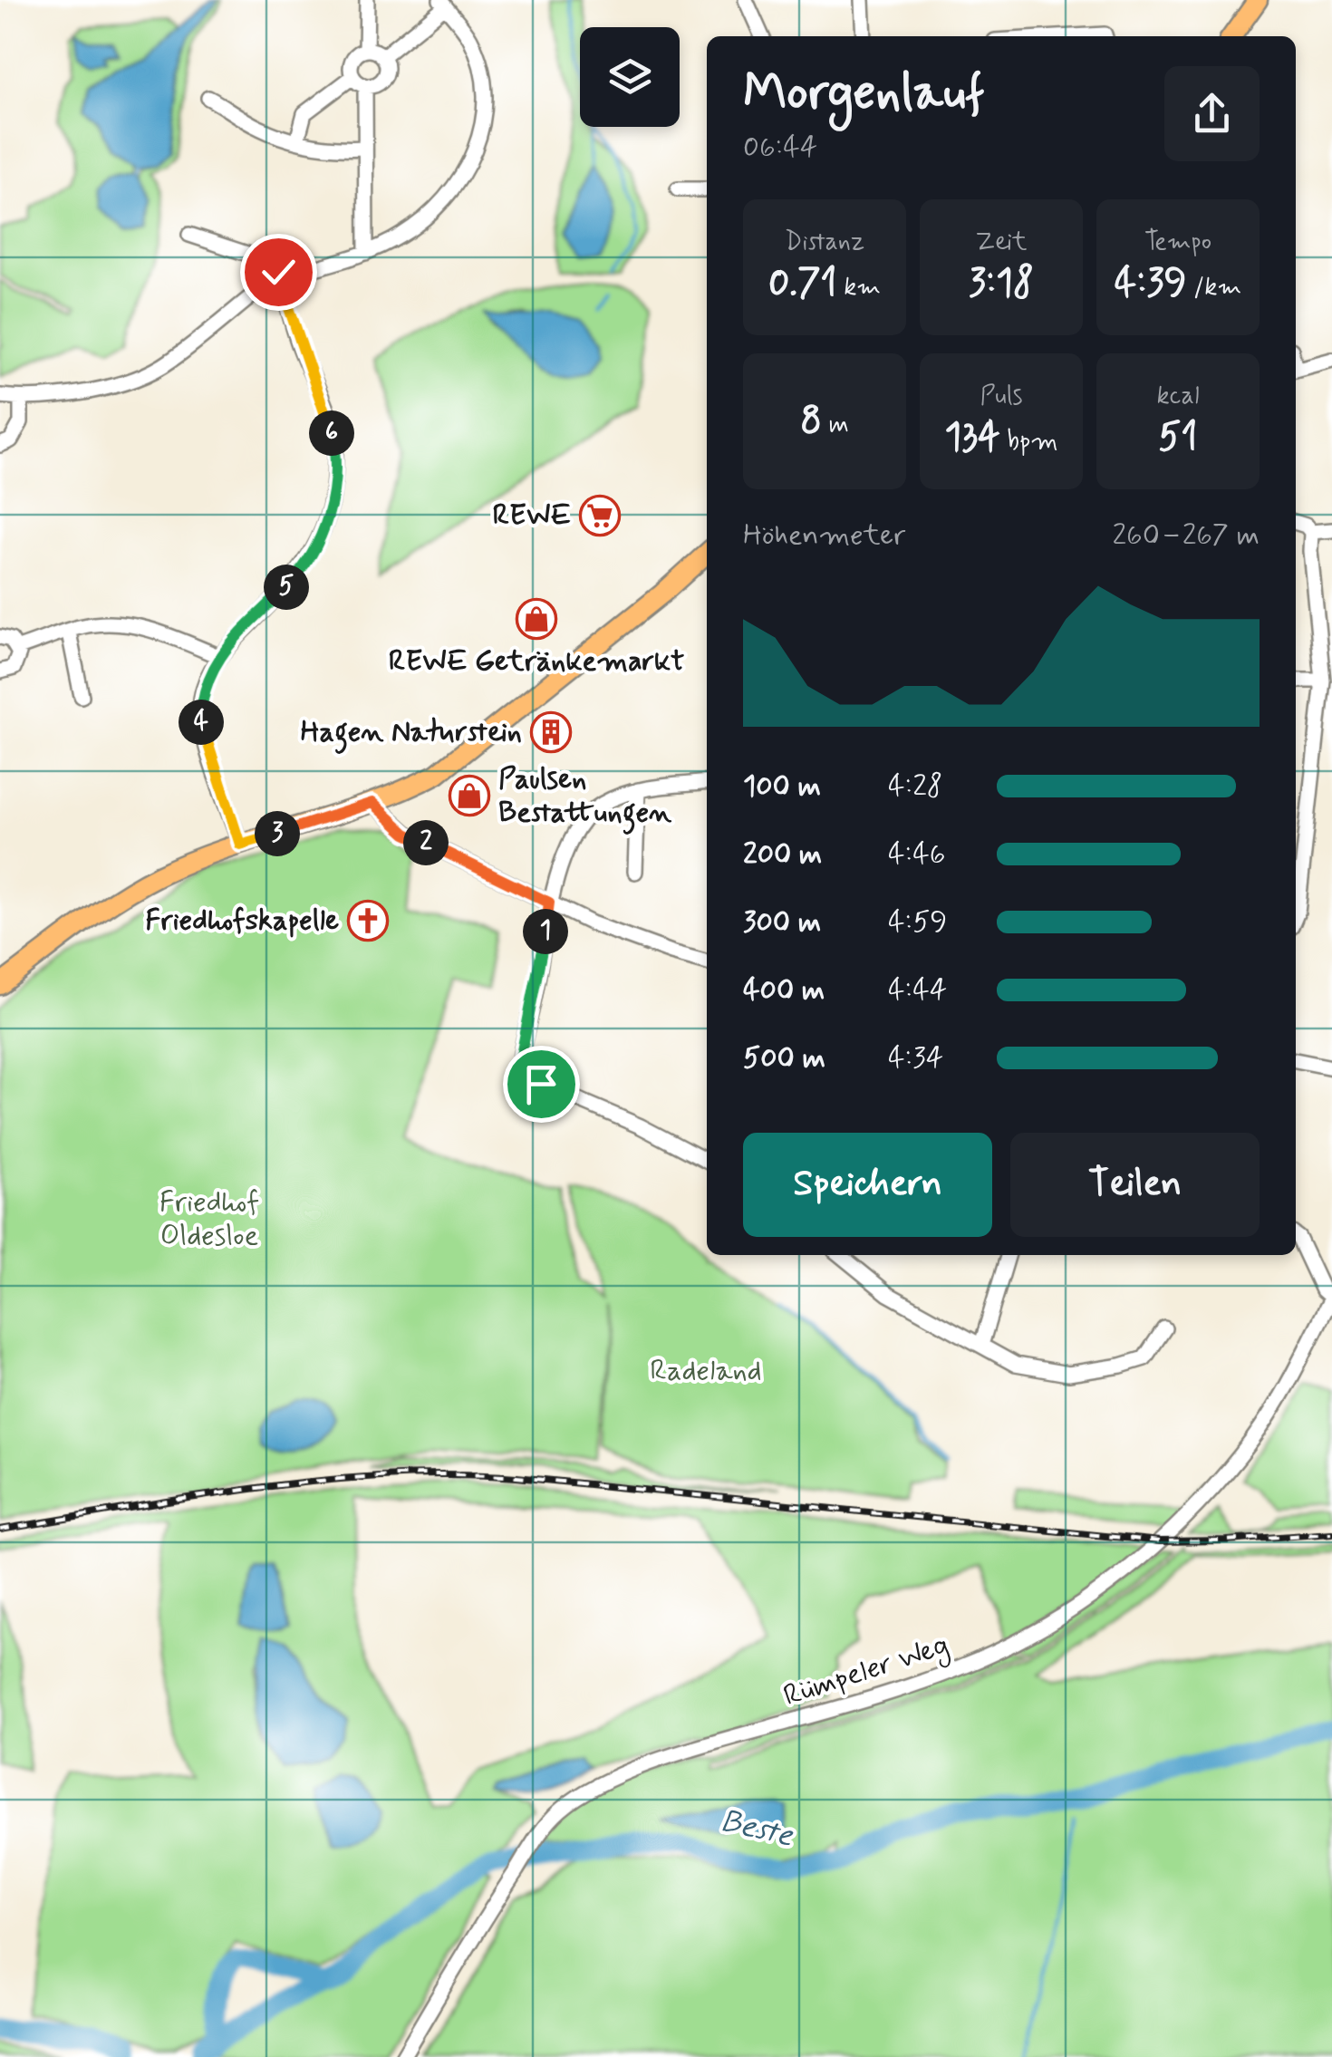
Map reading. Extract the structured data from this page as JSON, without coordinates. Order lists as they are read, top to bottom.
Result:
{
  "streets": {
    "street": ["Rümpeler Weg"]
  },
  "water": ["Beste"],
  "parks": ["Friedhof Oldesloe", "Radeland"],
  "places": {
    "supermarket": ["REWE"],
    "shop": ["REWE Getränkemarkt", "Paulsen Bestattungen"],
    "building": ["Hagen Naturstein"],
    "church": ["Friedhofskapelle"]
  },
  "page": {
    "heading": ["Morgenlauf", "06:44"],
    "stats": [
      ["Distanz", "0.71 km"],
      ["Zeit", "3:18"],
      ["Tempo", "4:39 /km"],
      ["8 m"],
      ["Puls", "134 bpm"],
      ["kcal", "51"]
    ],
    "pins": [
      "6",
      "5",
      "4",
      "3",
      "2",
      "1"
    ],
    "chart": ["Höhenmeter", "260–267 m"],
    "list": [
      {
        "name": "100 m",
        "note": "4:28"
      },
      {
        "name": "200 m",
        "note": "4:46"
      },
      {
        "name": "300 m",
        "note": "4:59"
      },
      {
        "name": "400 m",
        "note": "4:44"
      },
      {
        "name": "500 m",
        "note": "4:34"
      }
    ],
    "buttons": ["Speichern", "Teilen"]
  }
}
